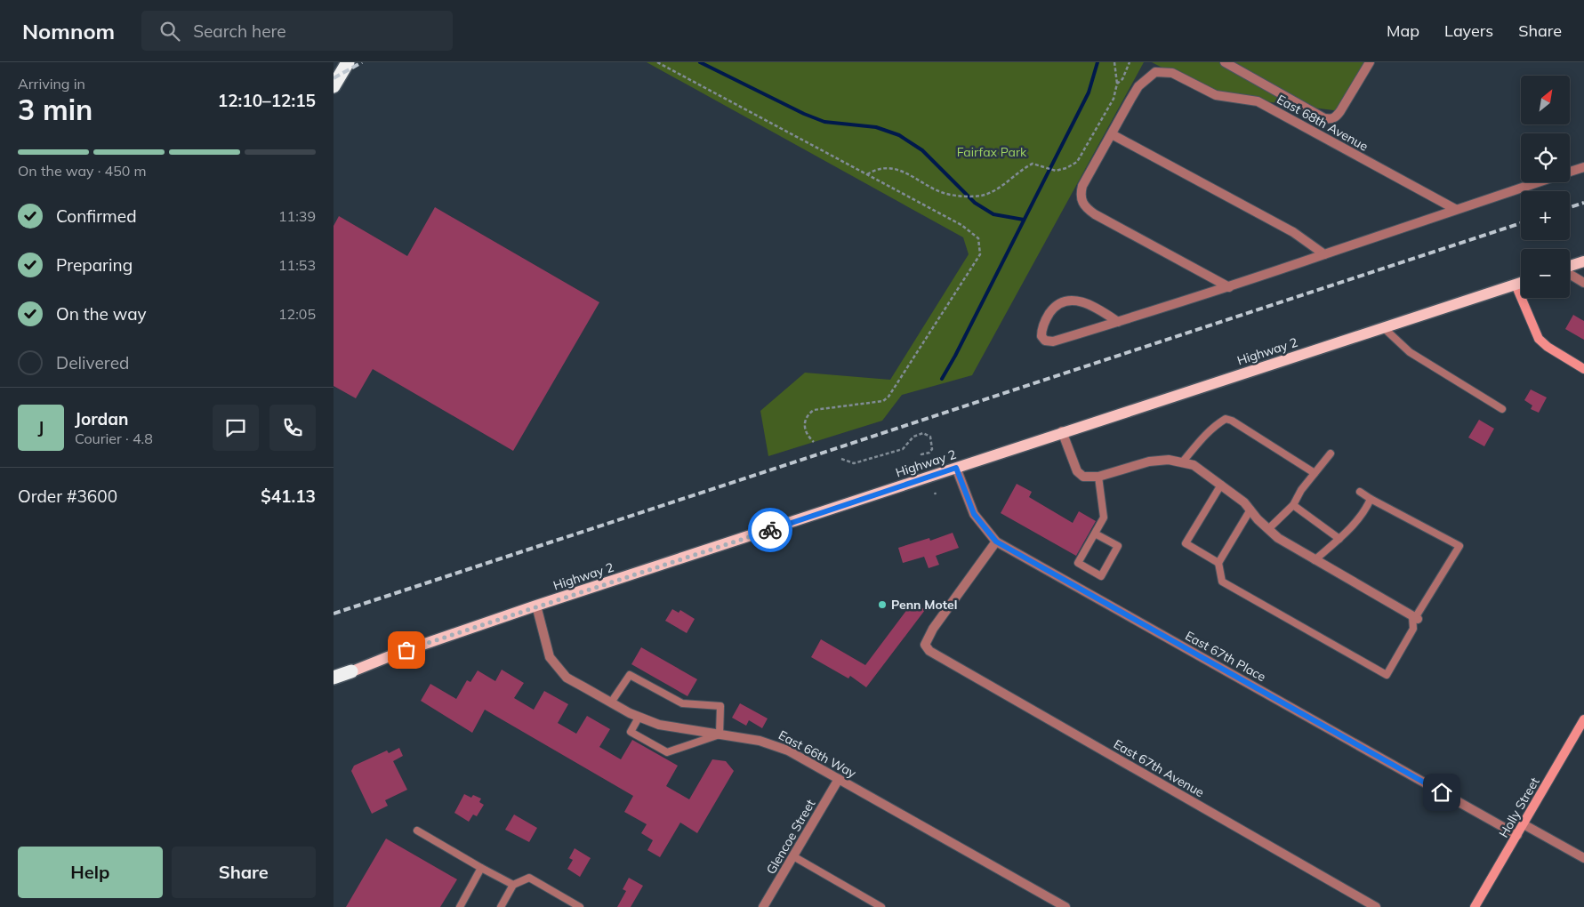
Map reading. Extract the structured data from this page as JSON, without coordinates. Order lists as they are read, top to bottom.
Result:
{
  "streets": {
    "main road": ["Highway 2"],
    "street": [
      "East 68th Avenue",
      "East 67th Place",
      "East 66th Way",
      "East 67th Avenue",
      "Holly Street",
      "Glencoe Street"
    ]
  },
  "crossings": [
    ["Highway 2", "East 67th Place"],
    ["Highway 2", "East 66th Way"],
    ["East 67th Place", "East 67th Avenue"],
    ["East 67th Place", "Holly Street"],
    ["East 66th Way", "Glencoe Street"]
  ],
  "parks": ["Fairfax Park"],
  "places": ["Penn Motel"],
  "north": "top right",
  "page": {
    "header": "Nomnom",
    "search": "Search here",
    "nav": ["Map", "Layers", "Share"],
    "heading": ["3 min", "Arriving in", "12:10–12:15"],
    "panel": [
      "Jordan",
      "Courier · 4.8",
      "Order #3600",
      "$41.13"
    ],
    "map_buttons": ["+", "−"],
    "bar": "On the way · 450 m",
    "list": [
      ["Confirmed", "11:39"],
      ["Preparing", "11:53"],
      ["On the way", "12:05"],
      "Delivered"
    ],
    "round": "J",
    "buttons": ["Help", "Share"]
  }
}
